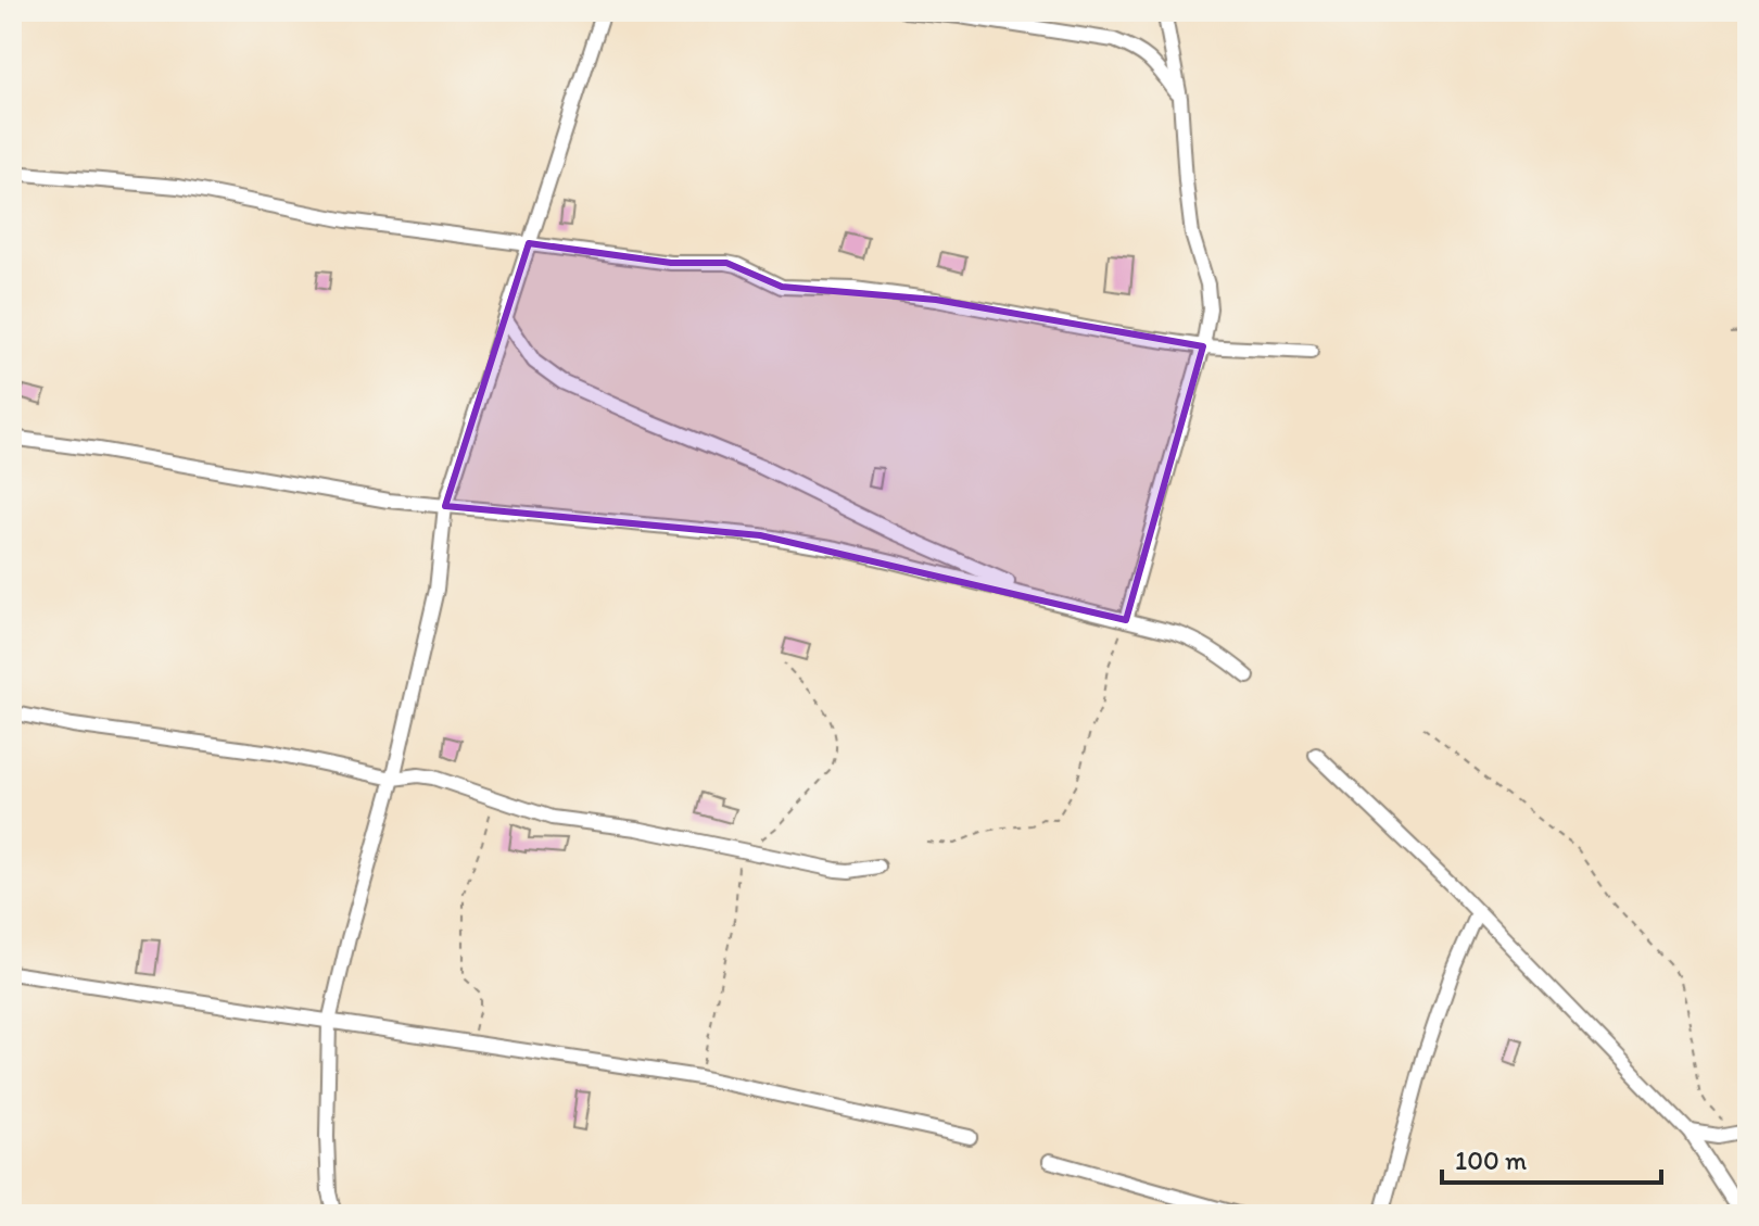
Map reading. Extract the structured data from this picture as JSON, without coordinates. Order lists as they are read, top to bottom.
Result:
{
  "scale_bar": "100 m"
}
